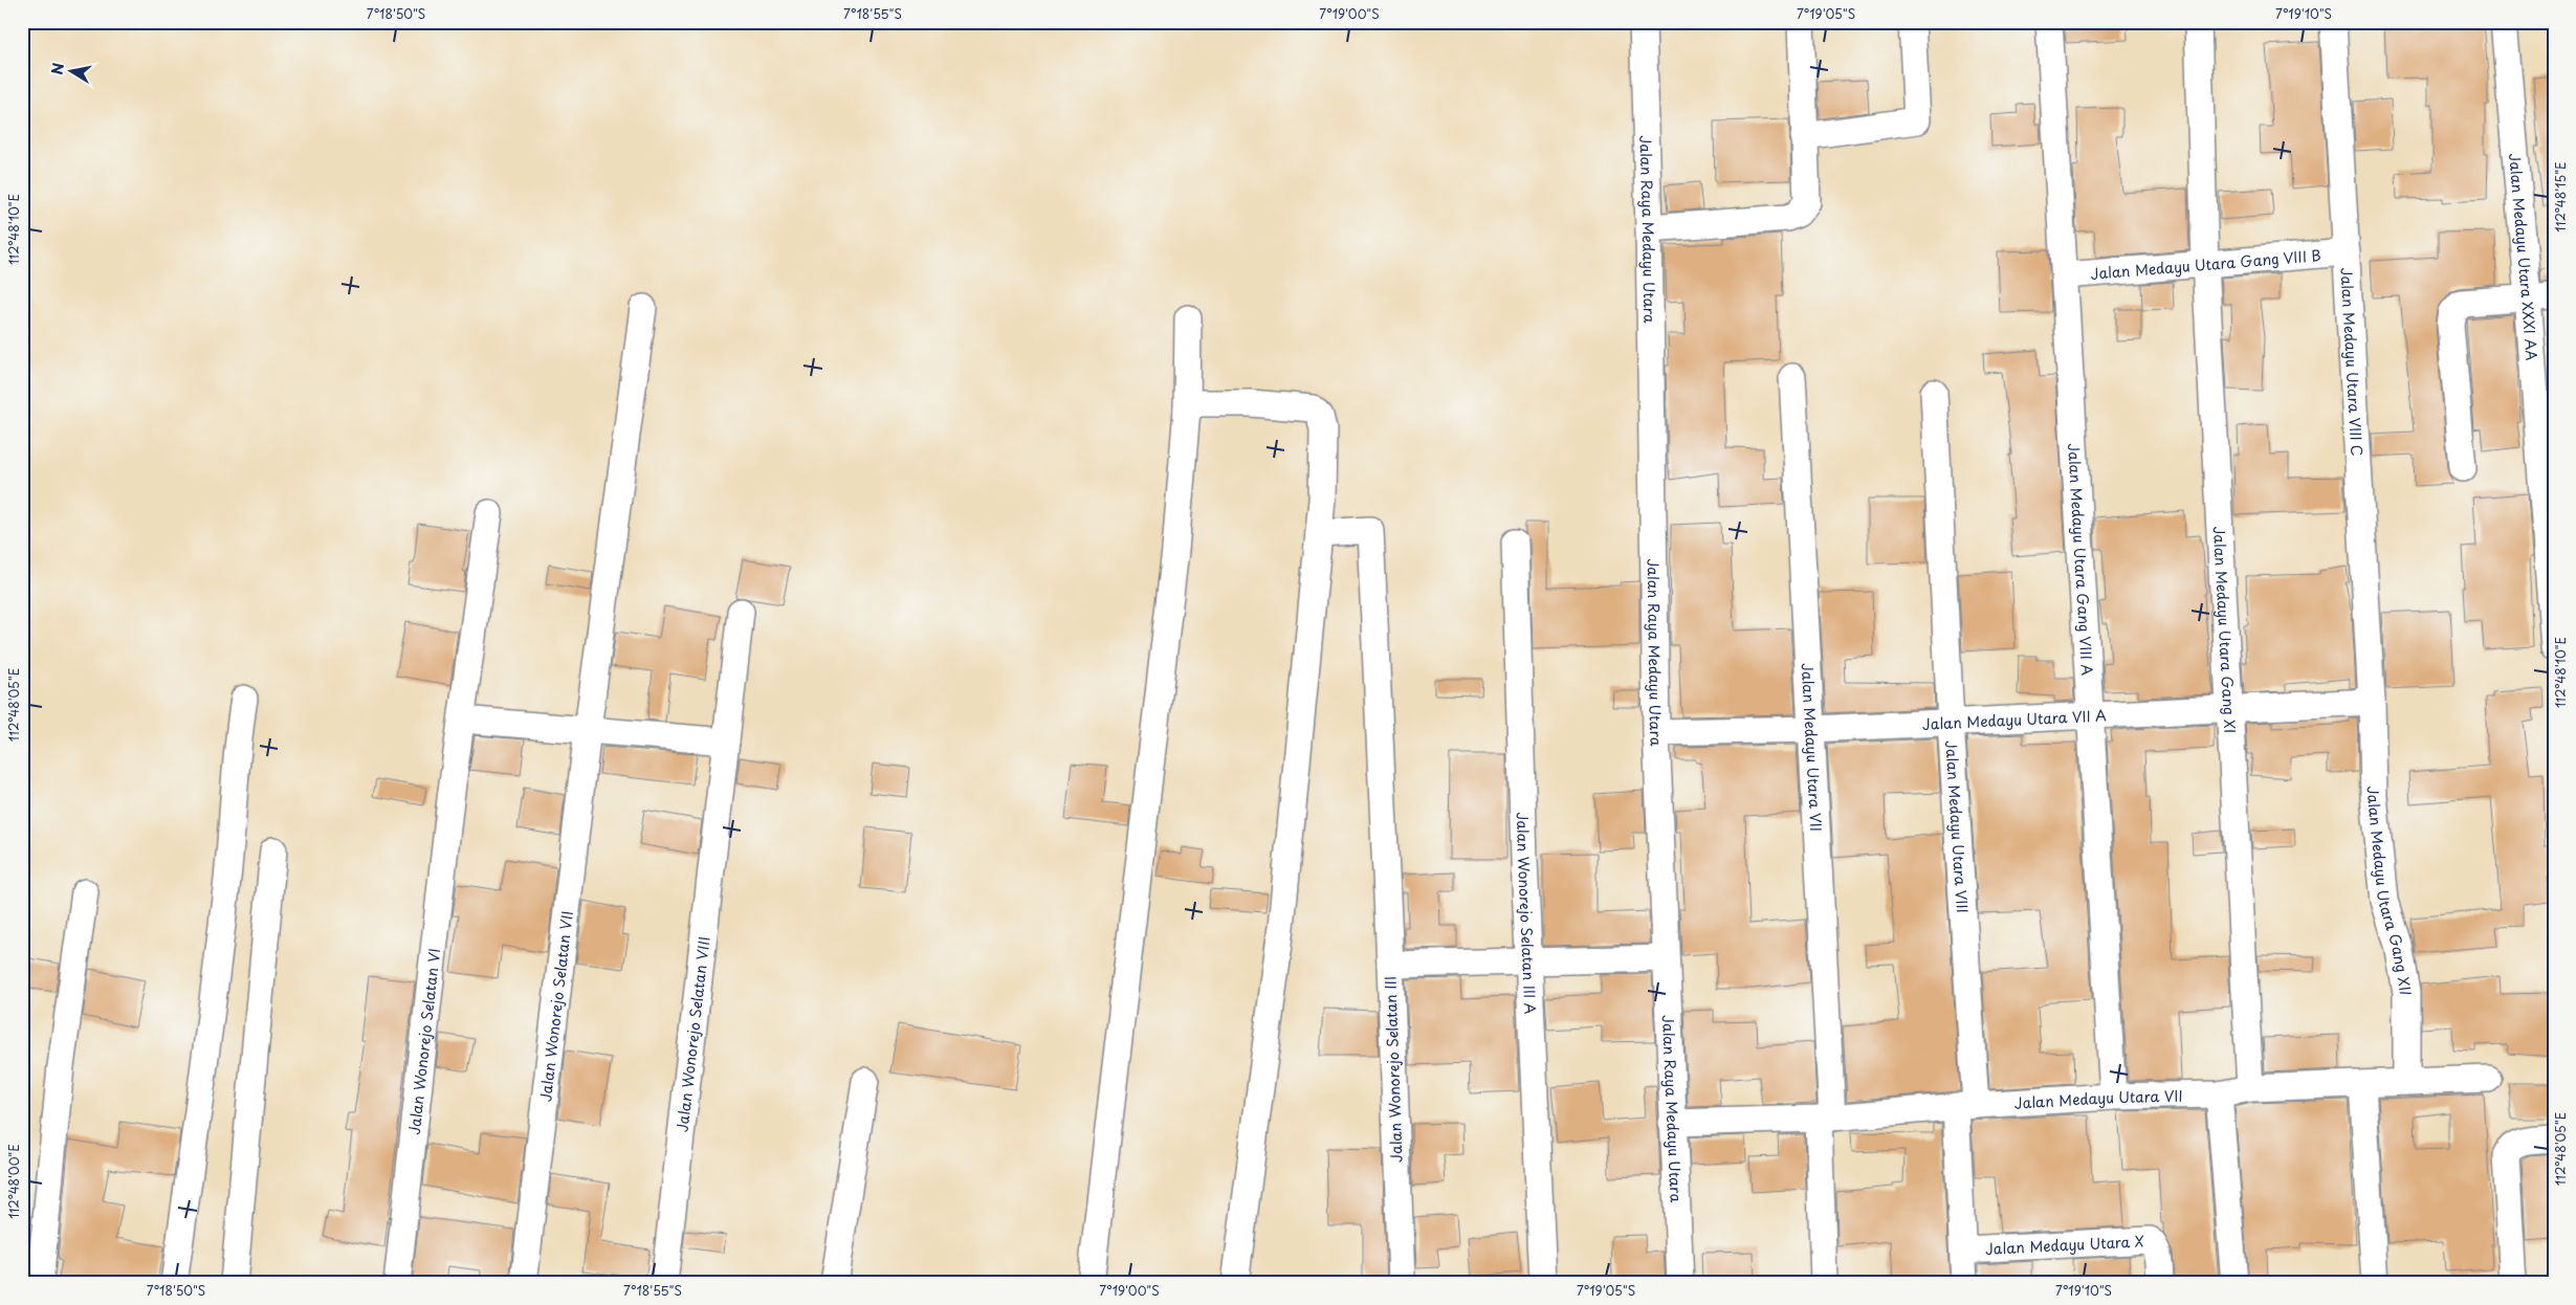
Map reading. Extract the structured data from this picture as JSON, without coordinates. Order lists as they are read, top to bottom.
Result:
{
  "streets": {
    "street": [
      "Jalan Raya Medayu Utara",
      "Jalan Medayu Utara XXXI AA",
      "Jalan Medayu Utara Gang VIII B",
      "Jalan Medayu Utara VIII C",
      "Jalan Medayu Utara Gang VIII A",
      "Jalan Medayu Utara Gang XI",
      "Jalan Medayu Utara VII A",
      "Jalan Medayu Utara VII",
      "Jalan Medayu Utara VIII",
      "Jalan Medayu Utara Gang XII",
      "Jalan Wonorejo Selatan III A",
      "Jalan Wonorejo Selatan VII",
      "Jalan Wonorejo Selatan VIII",
      "Jalan Wonorejo Selatan VI",
      "Jalan Wonorejo Selatan III",
      "Jalan Medayu Utara X"
    ]
  },
  "crossings": [
    ["Jalan Raya Medayu Utara", "Jalan Medayu Utara VII A"],
    ["Jalan Raya Medayu Utara", "Jalan Medayu Utara VII"],
    ["Jalan Raya Medayu Utara", "Jalan Wonorejo Selatan III"],
    ["Jalan Medayu Utara Gang VIII B", "Jalan Medayu Utara VIII C"],
    ["Jalan Medayu Utara Gang VIII B", "Jalan Medayu Utara Gang VIII A"],
    ["Jalan Medayu Utara Gang VIII B", "Jalan Medayu Utara Gang XI"],
    ["Jalan Medayu Utara VIII C", "Jalan Medayu Utara VII A"],
    ["Jalan Medayu Utara VIII C", "Jalan Medayu Utara Gang XII"],
    ["Jalan Medayu Utara Gang VIII A", "Jalan Medayu Utara VII A"],
    ["Jalan Medayu Utara Gang VIII A", "Jalan Medayu Utara VII"],
    ["Jalan Medayu Utara Gang XI", "Jalan Medayu Utara VII A"],
    ["Jalan Medayu Utara Gang XI", "Jalan Medayu Utara VII"],
    ["Jalan Medayu Utara VII A", "Jalan Medayu Utara VII"],
    ["Jalan Medayu Utara VII A", "Jalan Medayu Utara VIII"],
    ["Jalan Medayu Utara VII A", "Jalan Medayu Utara Gang XII"],
    ["Jalan Medayu Utara VII", "Jalan Medayu Utara VIII"],
    ["Jalan Medayu Utara VII", "Jalan Medayu Utara Gang XII"],
    ["Jalan Medayu Utara VIII", "Jalan Medayu Utara X"],
    ["Jalan Wonorejo Selatan III A", "Jalan Wonorejo Selatan III"]
  ],
  "north": "left",
  "coordinates": [
    "7°18'50\"S",
    "7°18'55\"S",
    "7°19'00\"S",
    "7°19'05\"S",
    "7°19'10\"S",
    "112°48'15\"E",
    "112°48'10\"E",
    "112°48'05\"E",
    "112°48'00\"E"
  ]
}
